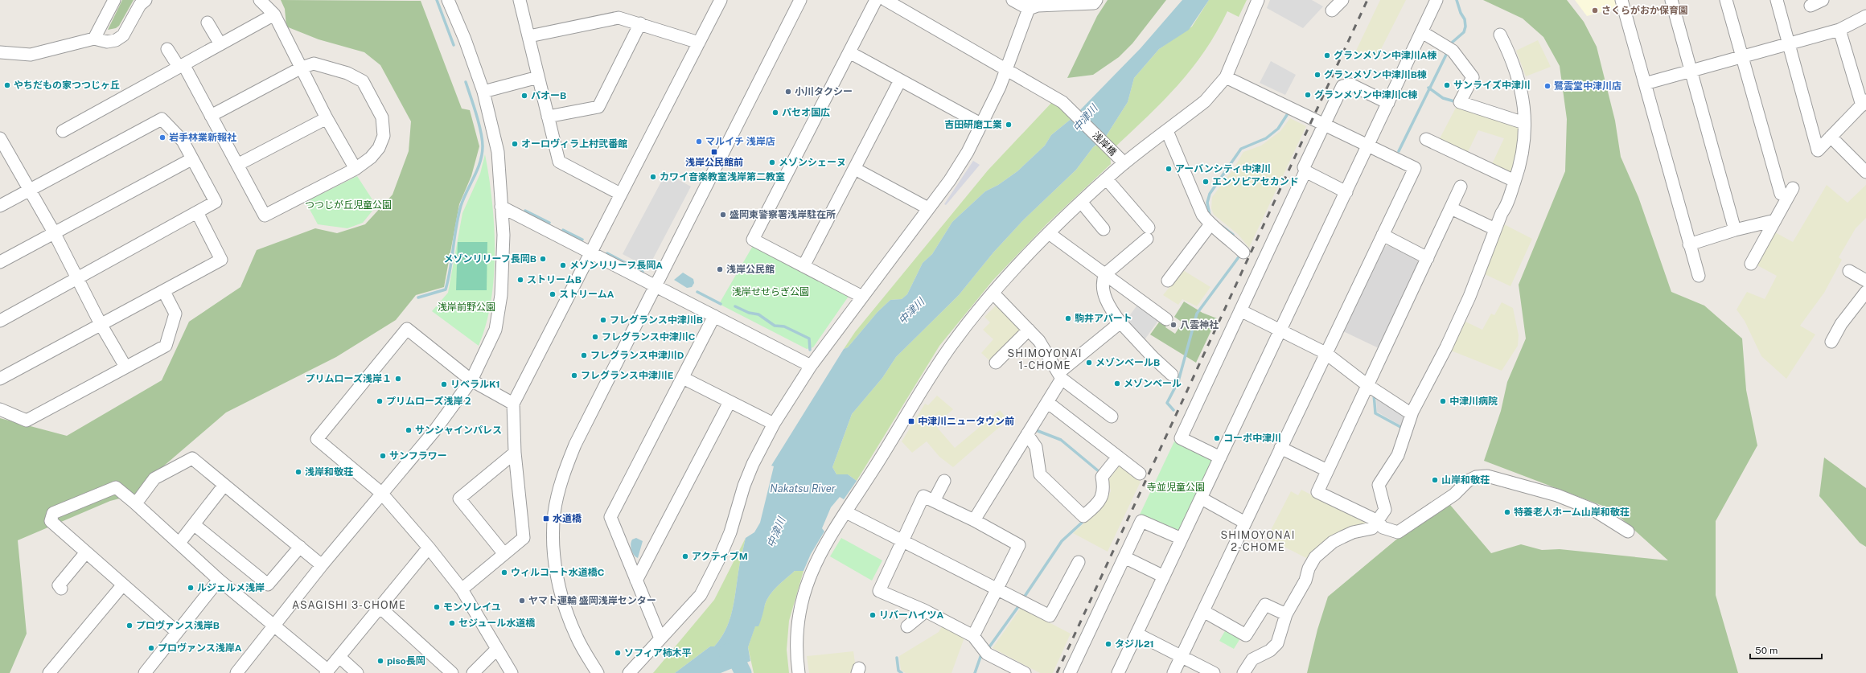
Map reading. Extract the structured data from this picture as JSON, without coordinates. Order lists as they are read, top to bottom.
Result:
{
  "streets": {
    "street": ["浅岸橋"]
  },
  "districts": ["SHIMOYONAI 1-CHOME", "SHIMOYONAI 2-CHOME", "ASAGISHI 3-CHOME"],
  "water": ["中津川", "Nakatsu River"],
  "parks": [
    "つつじが丘児童公園",
    "浅岸せせらぎ公園",
    "浅岸前野公園",
    "寺並児童公園"
  ],
  "places": {
    "other": [
      "さくらがおか保育園",
      "グランメゾン中津川A棟",
      "グランメゾン中津川B棟",
      "やちだもの家つつじヶ丘",
      "サンライズ中津川",
      "鷺雲堂中津川店",
      "小川タクシー",
      "グランメゾン中津川C棟",
      "パオーB",
      "パセオ国広",
      "吉田研磨工業",
      "岩手林業新報社",
      "マルイチ 浅岸店",
      "オーロヴィラ上村弐番館",
      "メゾンシェーヌ",
      "アーバンシティ中津川",
      "カワイ音楽教室浅岸第二教室",
      "エンソピアセカンド",
      "盛岡東警察署浅岸駐在所",
      "メゾンリリーフ長岡B",
      "メゾンリリーフ長岡A",
      "浅岸公民館",
      "ストリームB",
      "ストリームA",
      "駒井アパート",
      "フレグランス中津川B",
      "八雲神社",
      "フレグランス中津川C",
      "フレグランス中津川D",
      "メゾンベールB",
      "フレグランス中津川E",
      "プリムローズ浅岸１",
      "メゾンベール",
      "リベラルK1",
      "プリムローズ浅岸２",
      "中津川病院",
      "サンシャインパレス",
      "コーポ中津川",
      "サンフラワー",
      "浅岸和敬荘",
      "山岸和敬荘",
      "特養老人ホーム山岸和敬荘",
      "アクティブM",
      "ウィルコート水道橋C",
      "ルジェルメ浅岸",
      "ヤマト運輸 盛岡浅岸センター",
      "モンソレイユ",
      "リバーハイツA",
      "セジュール水道橋",
      "プロヴァンス浅岸B",
      "タジル21",
      "プロヴァンス浅岸A",
      "ソフィア柿木平",
      "piso長岡"
    ],
    "transit": ["浅岸公民館前", "中津川ニュータウン前", "水道橋"]
  },
  "scale_bar": "50 m"
}
